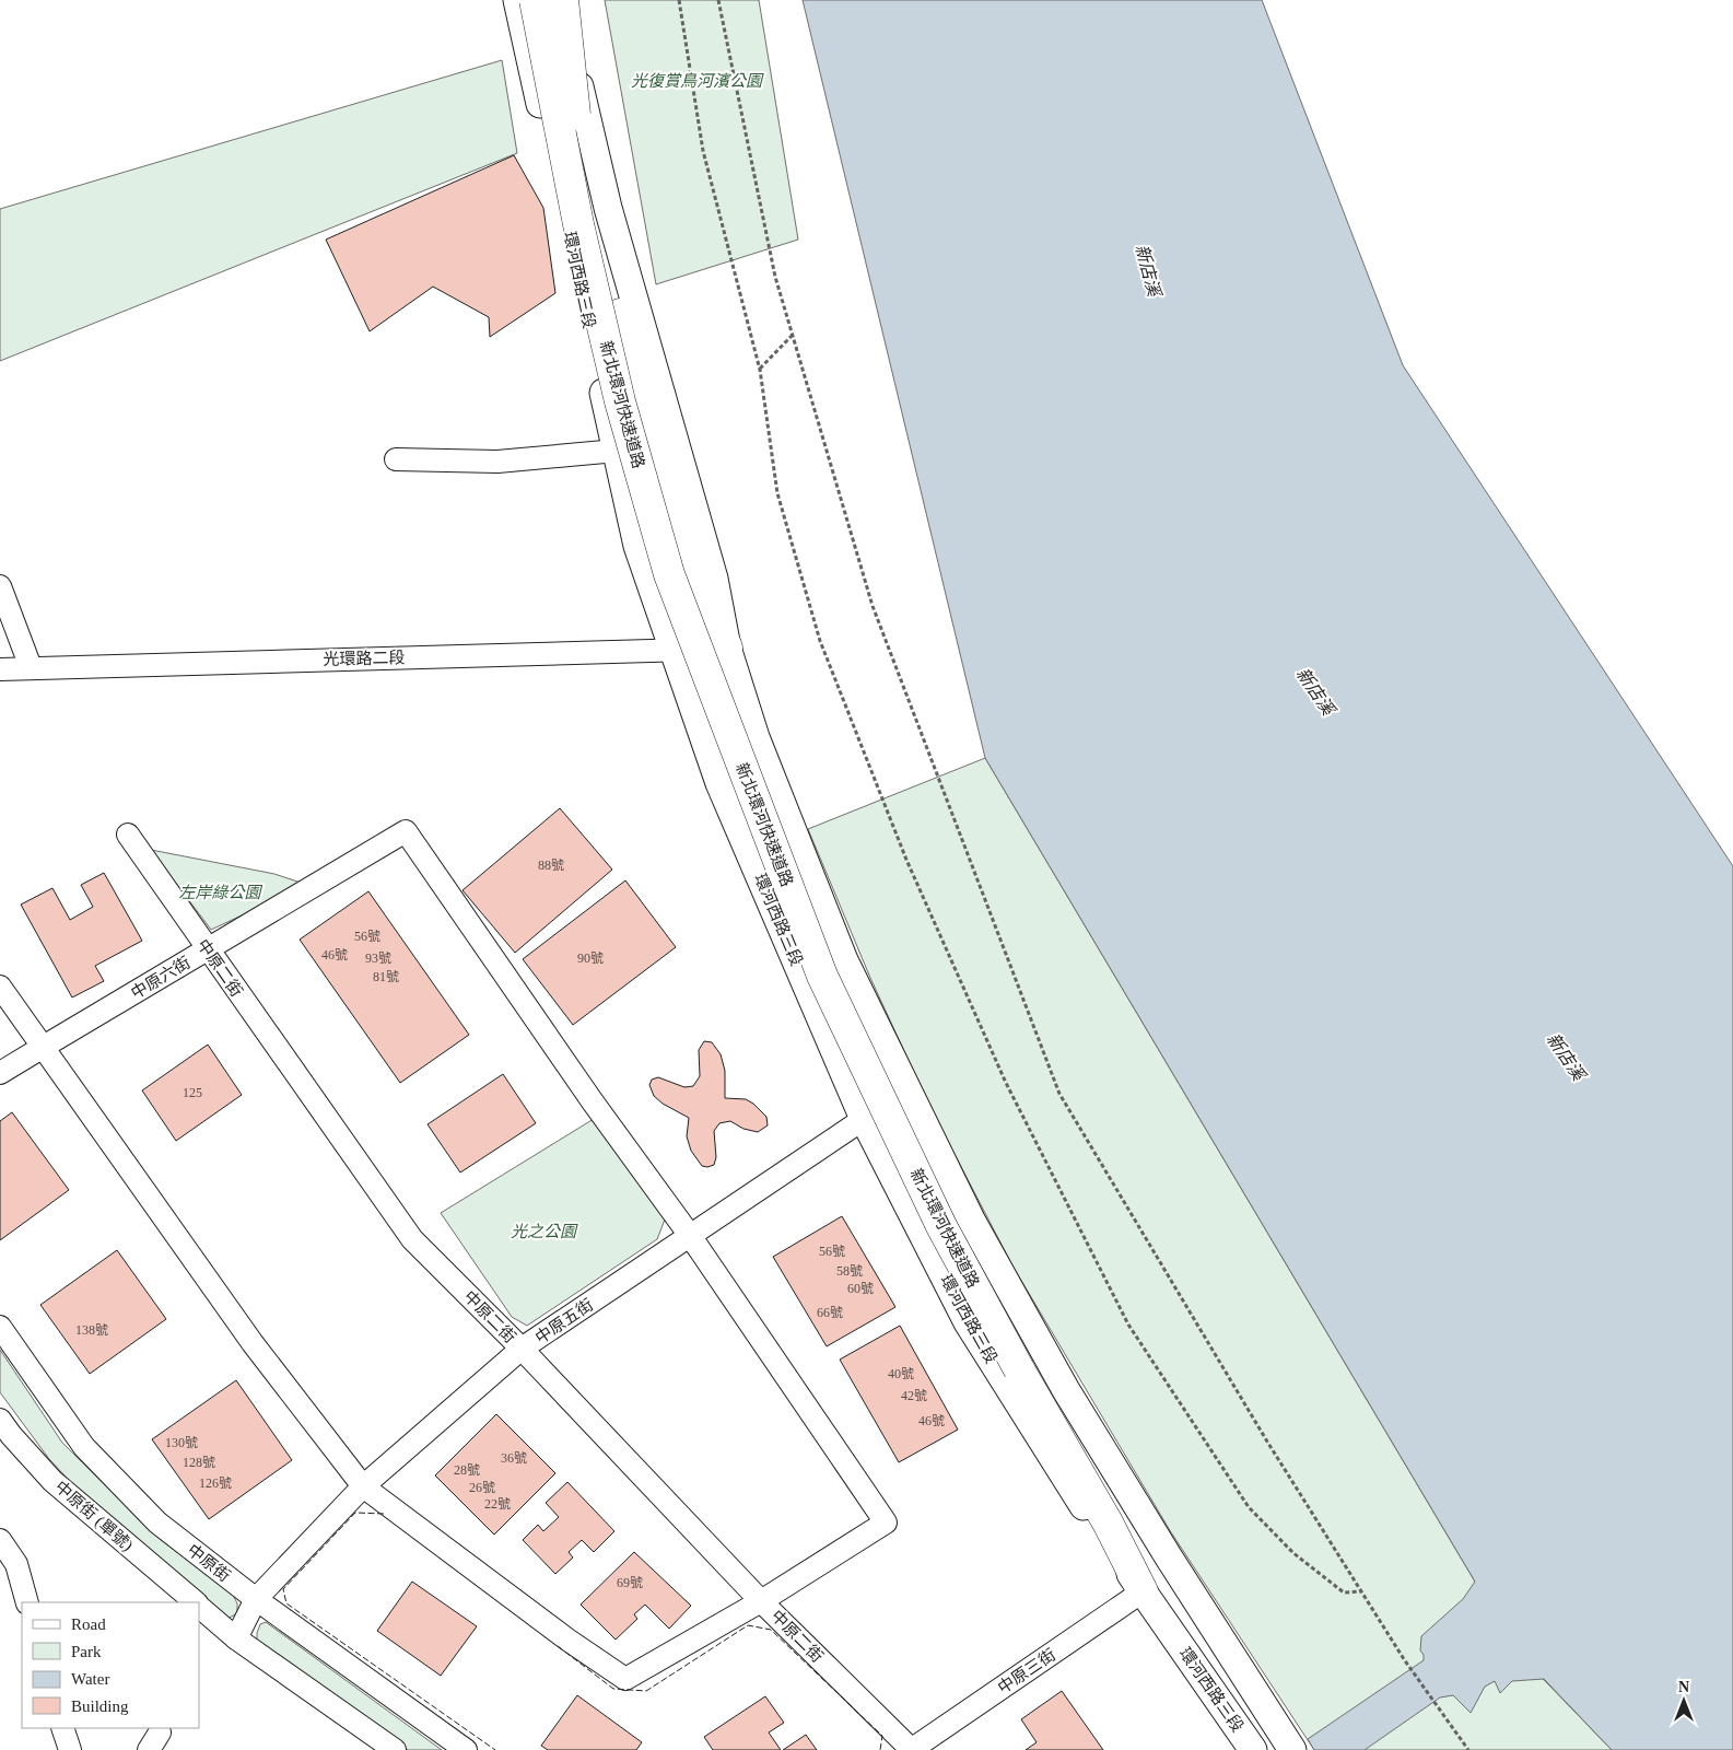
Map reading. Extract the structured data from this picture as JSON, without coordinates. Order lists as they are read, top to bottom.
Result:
{
  "streets": {
    "highway": ["新北環河快速道路"],
    "main road": ["環河西路三段"],
    "street": [
      "光環路二段",
      "中原二街",
      "中原六街",
      "中原五街",
      "中原街 (單號)",
      "中原街",
      "中原三街"
    ]
  },
  "crossings": [
    ["環河西路三段", "新北環河快速道路"],
    ["環河西路三段", "光環路二段"],
    ["環河西路三段", "中原五街"],
    ["環河西路三段", "中原三街"],
    ["新北環河快速道路", "光環路二段"],
    ["新北環河快速道路", "中原三街"],
    ["中原二街", "中原六街"],
    ["中原二街", "中原五街"],
    ["中原二街", "中原三街"],
    ["中原六街", "中原五街"],
    ["中原五街", "中原街 (單號)"],
    ["中原五街", "中原街"]
  ],
  "water": ["新店溪"],
  "parks": ["光復賞鳥河濱公園", "左岸綠公園", "光之公園"],
  "house_numbers": [
    "88號",
    "56號",
    "46號",
    "93號",
    "90號",
    "81號",
    "125",
    "56號",
    "58號",
    "60號",
    "66號",
    "138號",
    "40號",
    "42號",
    "46號",
    "130號",
    "36號",
    "128號",
    "28號",
    "126號",
    "26號",
    "22號",
    "69號"
  ],
  "legend": [
    "Road",
    "Park",
    "Water",
    "Building"
  ],
  "north": "top"
}
